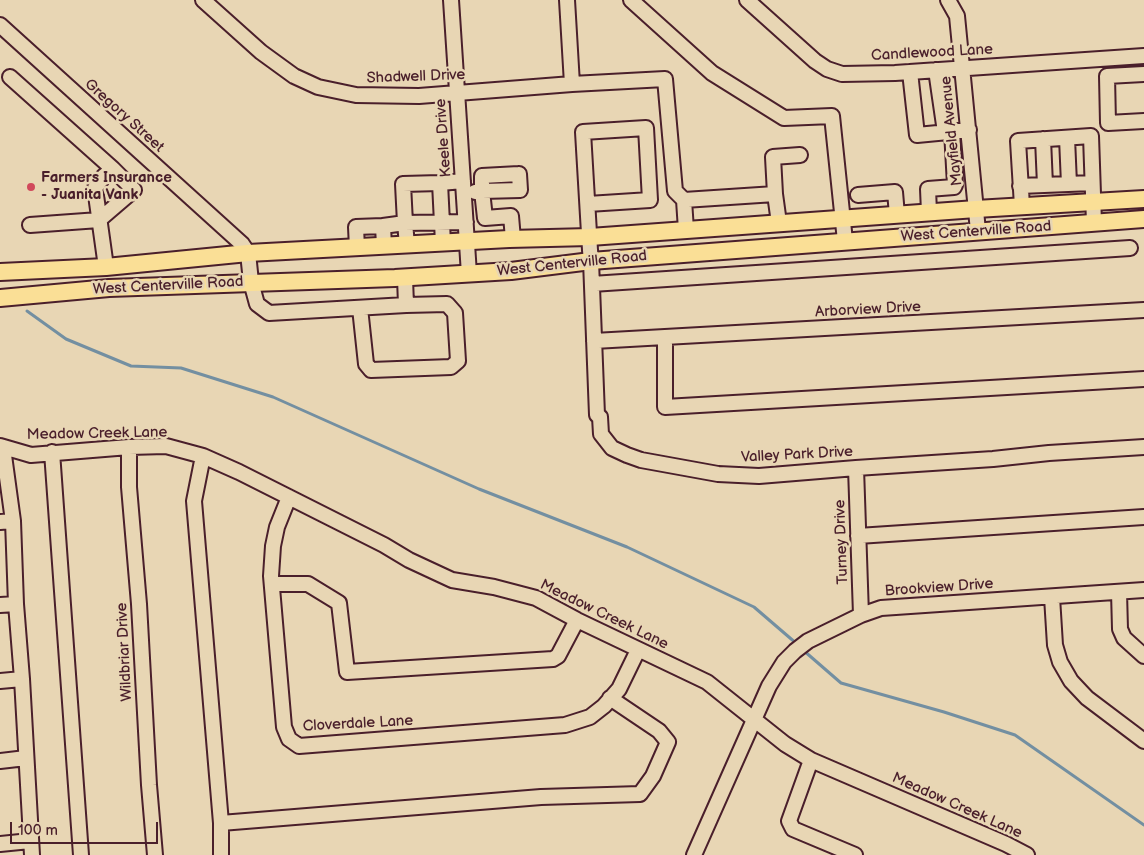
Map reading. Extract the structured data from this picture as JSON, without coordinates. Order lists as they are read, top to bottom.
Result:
{
  "streets": {
    "main road": ["West Centerville Road"],
    "street": [
      "Candlewood Lane",
      "Shadwell Drive",
      "Gregory Street",
      "Mayfield Avenue",
      "Keele Drive",
      "Arborview Drive",
      "Meadow Creek Lane",
      "Valley Park Drive",
      "Turney Drive",
      "Brookview Drive",
      "Wildbriar Drive",
      "Cloverdale Lane"
    ]
  },
  "crossings": [
    ["Candlewood Lane", "Mayfield Avenue"],
    ["Shadwell Drive", "Keele Drive"],
    ["Gregory Street", "West Centerville Road"],
    ["Mayfield Avenue", "West Centerville Road"],
    ["Keele Drive", "West Centerville Road"],
    ["West Centerville Road", "Valley Park Drive"],
    ["Arborview Drive", "Valley Park Drive"],
    ["Meadow Creek Lane", "Brookview Drive"],
    ["Meadow Creek Lane", "Wildbriar Drive"],
    ["Meadow Creek Lane", "Cloverdale Lane"],
    ["Valley Park Drive", "Turney Drive"],
    ["Turney Drive", "Brookview Drive"]
  ],
  "places": ["Farmers Insurance - Juanita Vank"],
  "scale_bar": "100 m"
}
